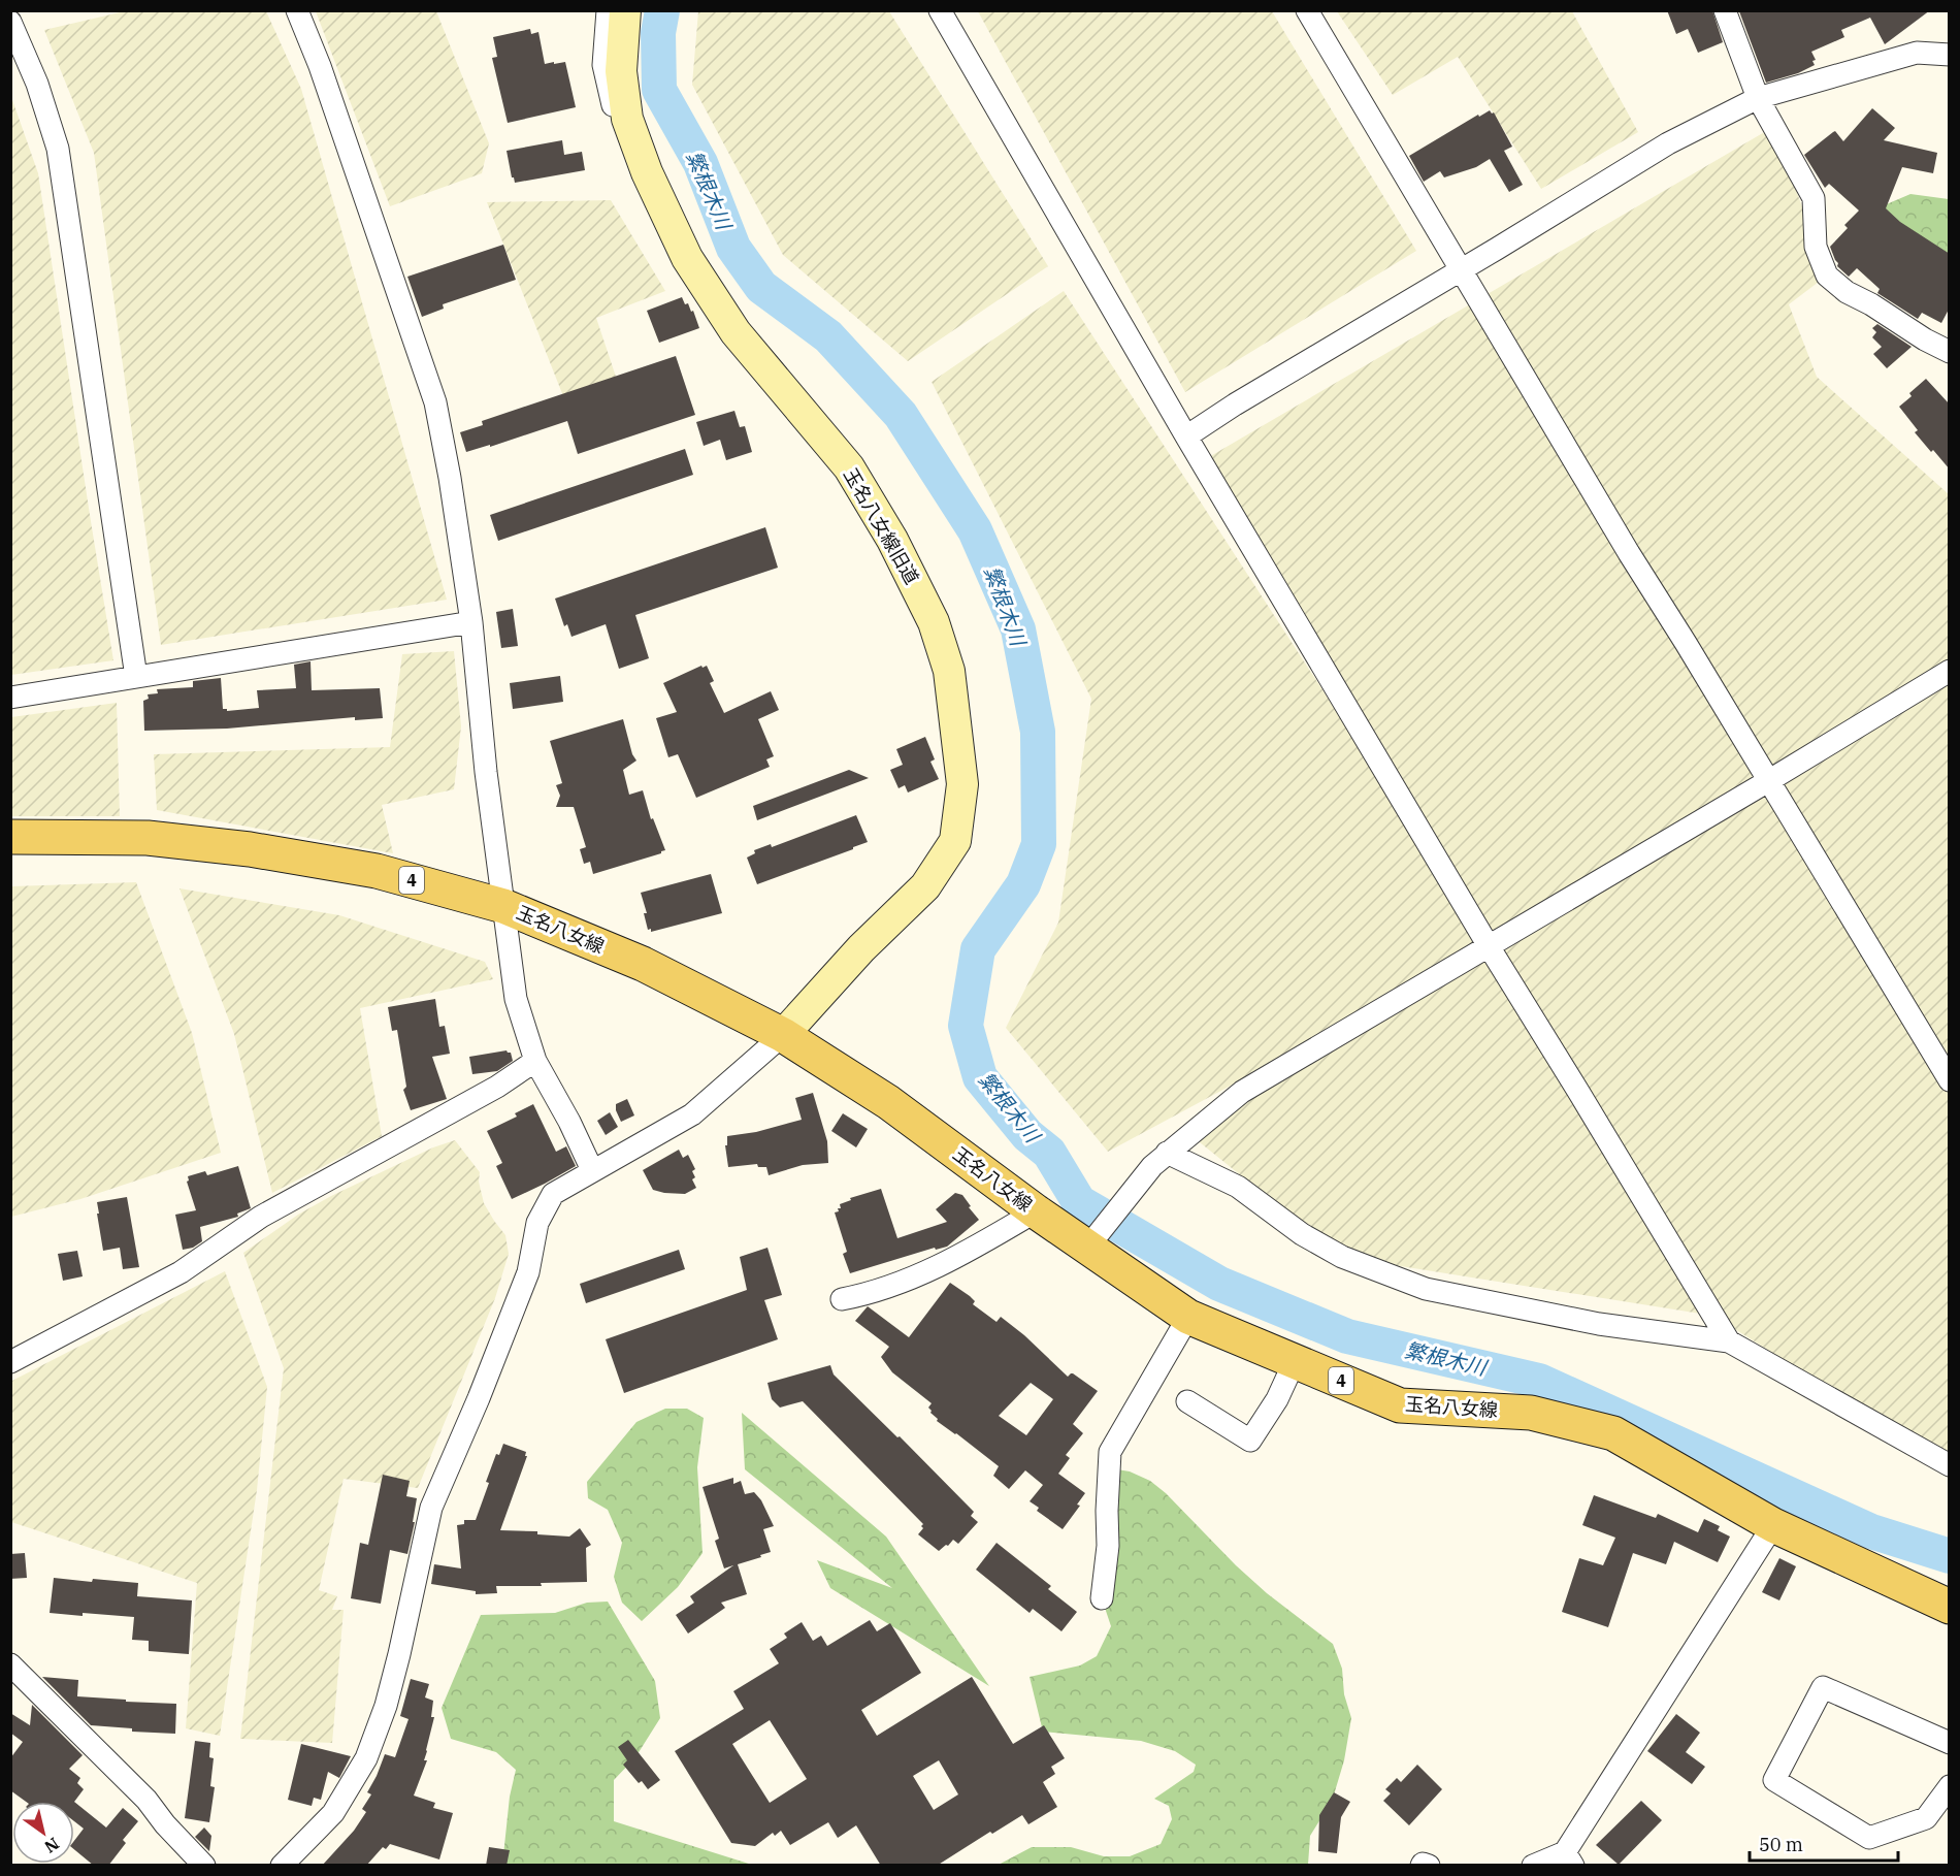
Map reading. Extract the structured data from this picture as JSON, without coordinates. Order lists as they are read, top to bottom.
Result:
{
  "streets": {
    "main road": ["4", "玉名八女線"],
    "street": ["玉名八女線旧道"]
  },
  "crossings": [
    ["玉名八女線旧道", "玉名八女線"]
  ],
  "water": ["繁根木川"],
  "scale_bar": "50 m",
  "north": "bottom right"
}
